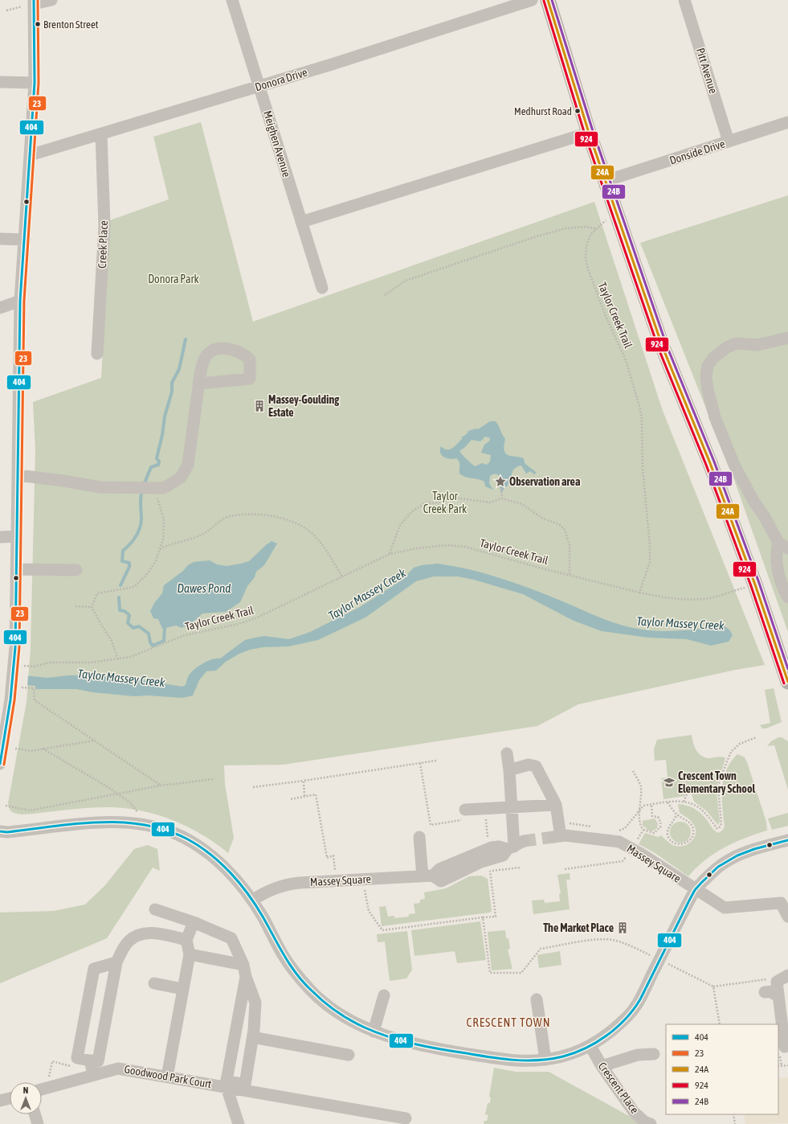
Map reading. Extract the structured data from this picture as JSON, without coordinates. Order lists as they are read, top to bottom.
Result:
{
  "streets": {
    "street": [
      "Pitt Avenue",
      "Donora Drive",
      "Meighen Avenue",
      "Donside Drive",
      "Creek Place",
      "Massey Square",
      "Goodwood Park Court",
      "Crescent Place"
    ],
    "path": ["Taylor Creek Trail"]
  },
  "crossings": [
    ["Pitt Avenue", "Donside Drive"],
    ["Donora Drive", "Meighen Avenue"],
    ["Donora Drive", "Creek Place"]
  ],
  "districts": ["CRESCENT TOWN"],
  "water": ["Dawes Pond", "Taylor Massey Creek"],
  "parks": ["Donora Park", "Taylor Creek Park"],
  "places": {
    "other": ["Brenton Street", "Medhurst Road"],
    "building": ["Massey-Goulding Estate", "The Market Place"],
    "place": ["Observation area"],
    "school or university": ["Crescent Town Elementary School"]
  },
  "lines": [
    "transit line 404",
    "transit line 23",
    "transit line 24A",
    "transit line 24B",
    "transit line 924"
  ],
  "legend": [
    "404",
    "23",
    "24A",
    "924",
    "24B"
  ],
  "north": "top"
}
